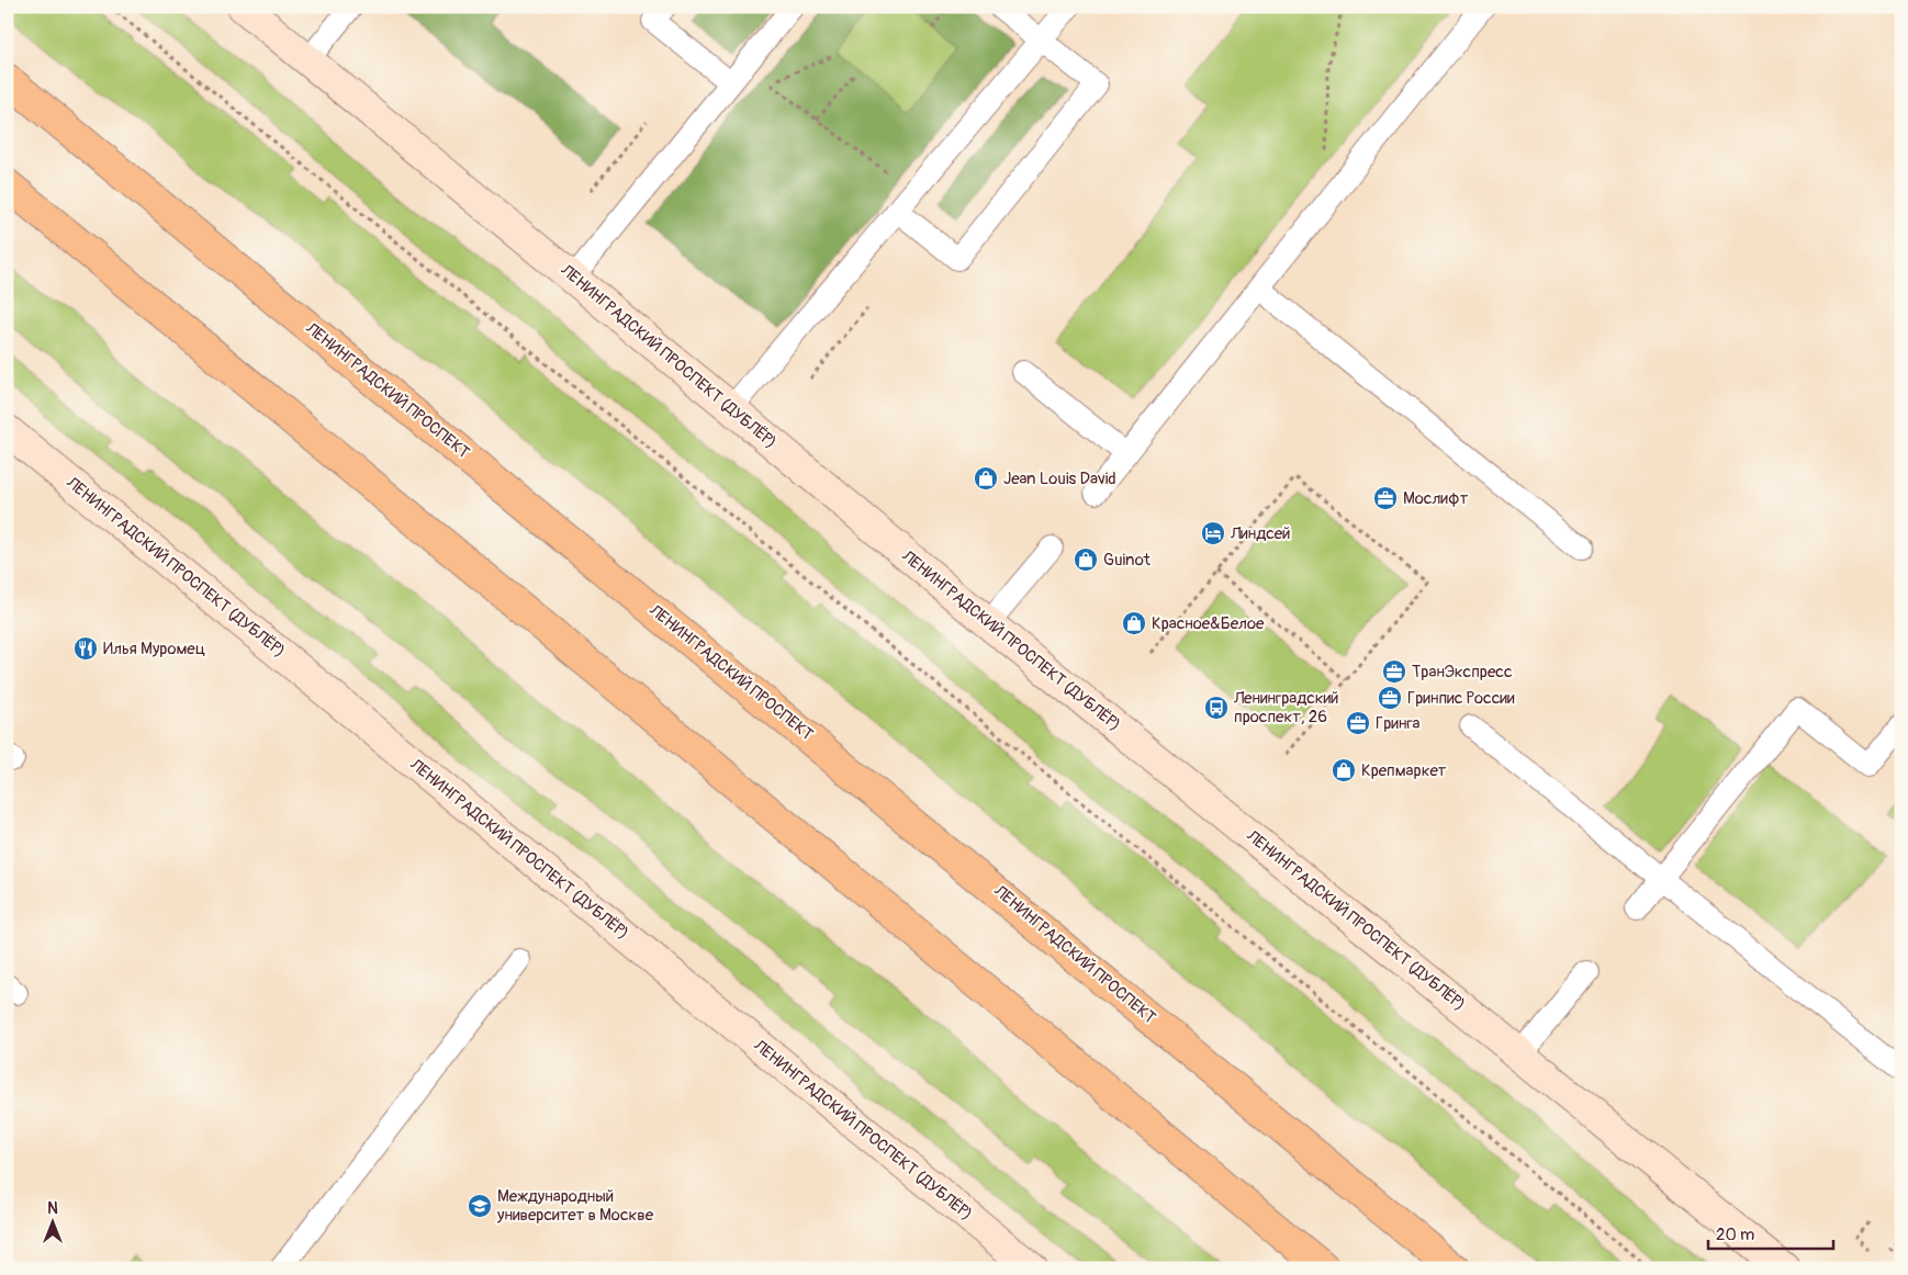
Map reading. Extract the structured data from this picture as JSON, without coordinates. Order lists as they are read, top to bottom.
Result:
{
  "streets": {
    "main road": ["ЛЕНИНГРАДСКИЙ ПРОСПЕКТ (ДУБЛЁР)", "ЛЕНИНГРАДСКИЙ ПРОСПЕКТ"]
  },
  "places": {
    "shop": [
      "Jean Louis David",
      "Guinot",
      "Красное&Белое",
      "Крепмаркет"
    ],
    "office": [
      "Мослифт",
      "ТранЭкспресс",
      "Гринпис России",
      "Гринга"
    ],
    "hotel": ["Линдсей"],
    "restaurant": ["Илья Муромец"],
    "bus stop": ["Ленинградский проспект, 26"],
    "school or university": ["Международный университет в Москве"]
  },
  "scale_bar": "20 m",
  "north": "top"
}
